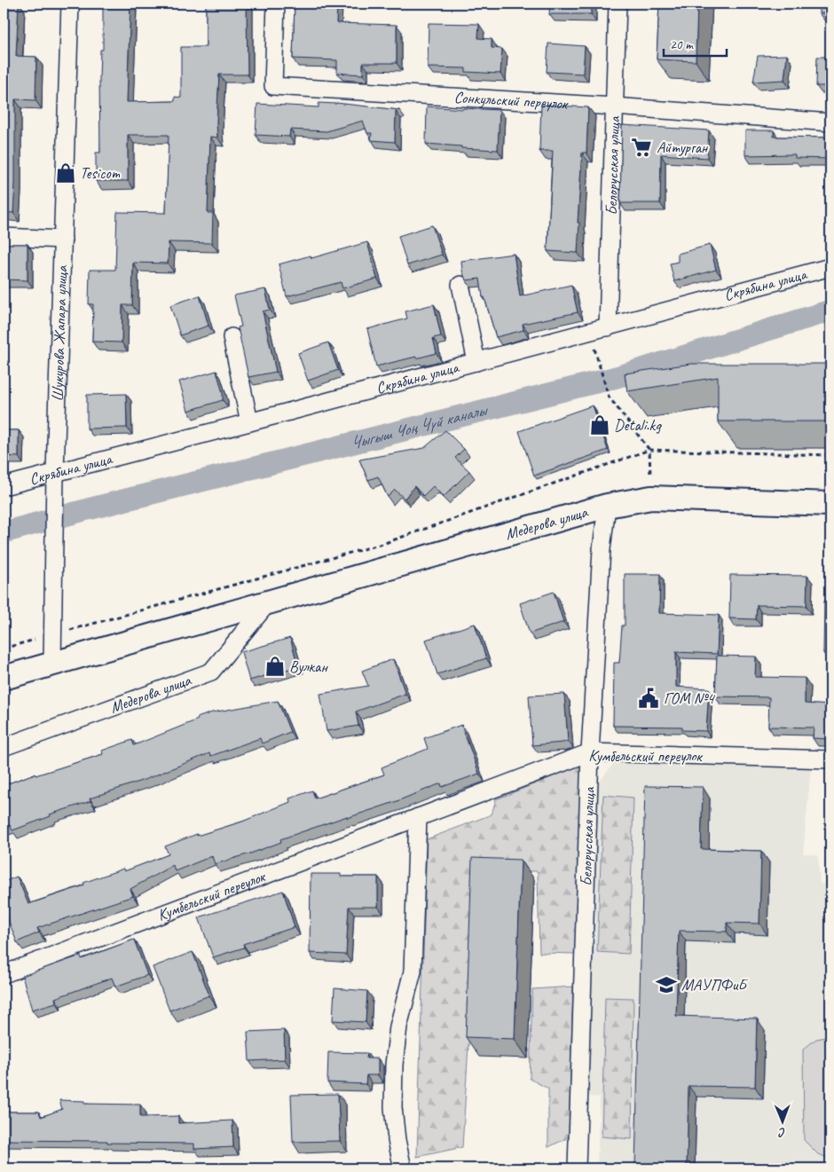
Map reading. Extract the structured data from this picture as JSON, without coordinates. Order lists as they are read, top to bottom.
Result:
{
  "streets": {
    "main road": ["Медерова улица"],
    "street": [
      "Сонкульский переулок",
      "Белорусская улица",
      "Скрябина улица",
      "Шукурова Жапара улица",
      "Кумбельский переулок"
    ]
  },
  "crossings": [
    ["Сонкульский переулок", "Белорусская улица"],
    ["Белорусская улица", "Скрябина улица"],
    ["Белорусская улица", "Медерова улица"],
    ["Белорусская улица", "Кумбельский переулок"],
    ["Скрябина улица", "Шукурова Жапара улица"],
    ["Шукурова Жапара улица", "Медерова улица"]
  ],
  "water": ["Чыгыш Чоң Чүй каналы"],
  "places": {
    "supermarket": ["Айтурган"],
    "shop": ["Tesicom", "Detali.kg", "Вулкан"],
    "public building": ["ГОМ №4"],
    "school or university": ["МАУПФиБ"]
  },
  "scale_bar": "20 m",
  "north": "bottom"
}
